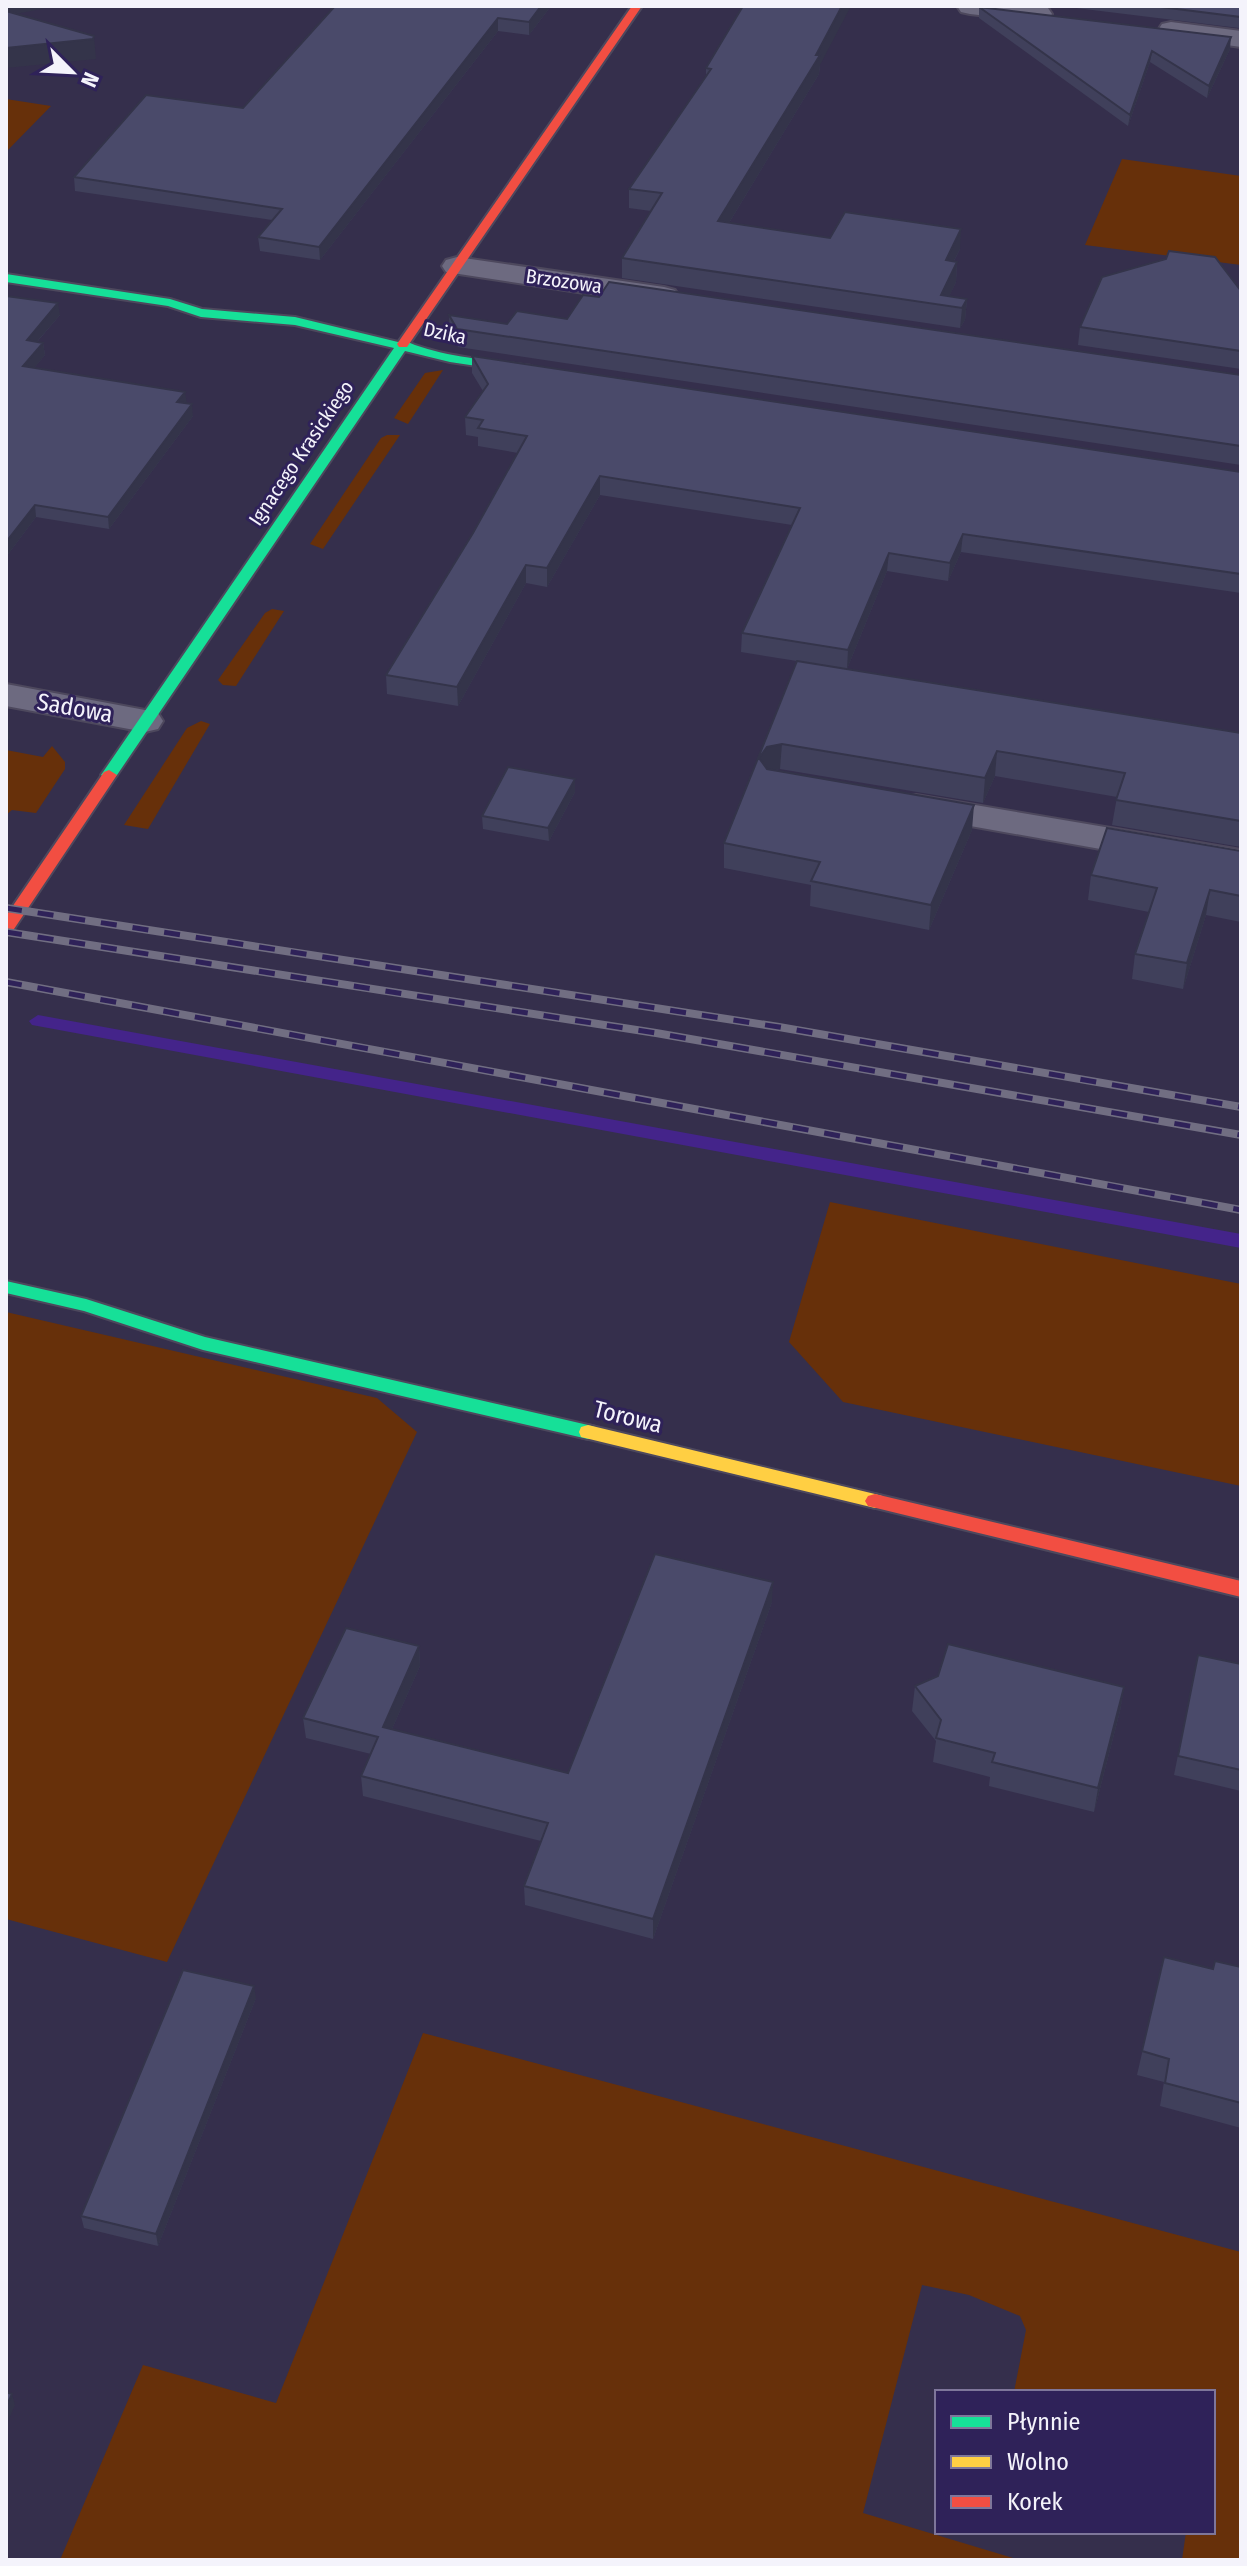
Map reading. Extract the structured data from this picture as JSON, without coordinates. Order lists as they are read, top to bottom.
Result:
{
  "streets": {
    "street": [
      "Brzozowa",
      "Dzika",
      "Ignacego Krasickiego",
      "Sadowa",
      "Torowa"
    ]
  },
  "crossings": [
    ["Brzozowa", "Ignacego Krasickiego"],
    ["Dzika", "Ignacego Krasickiego"],
    ["Ignacego Krasickiego", "Sadowa"]
  ],
  "legend": ["Płynnie", "Wolno", "Korek"],
  "north": "bottom right"
}
